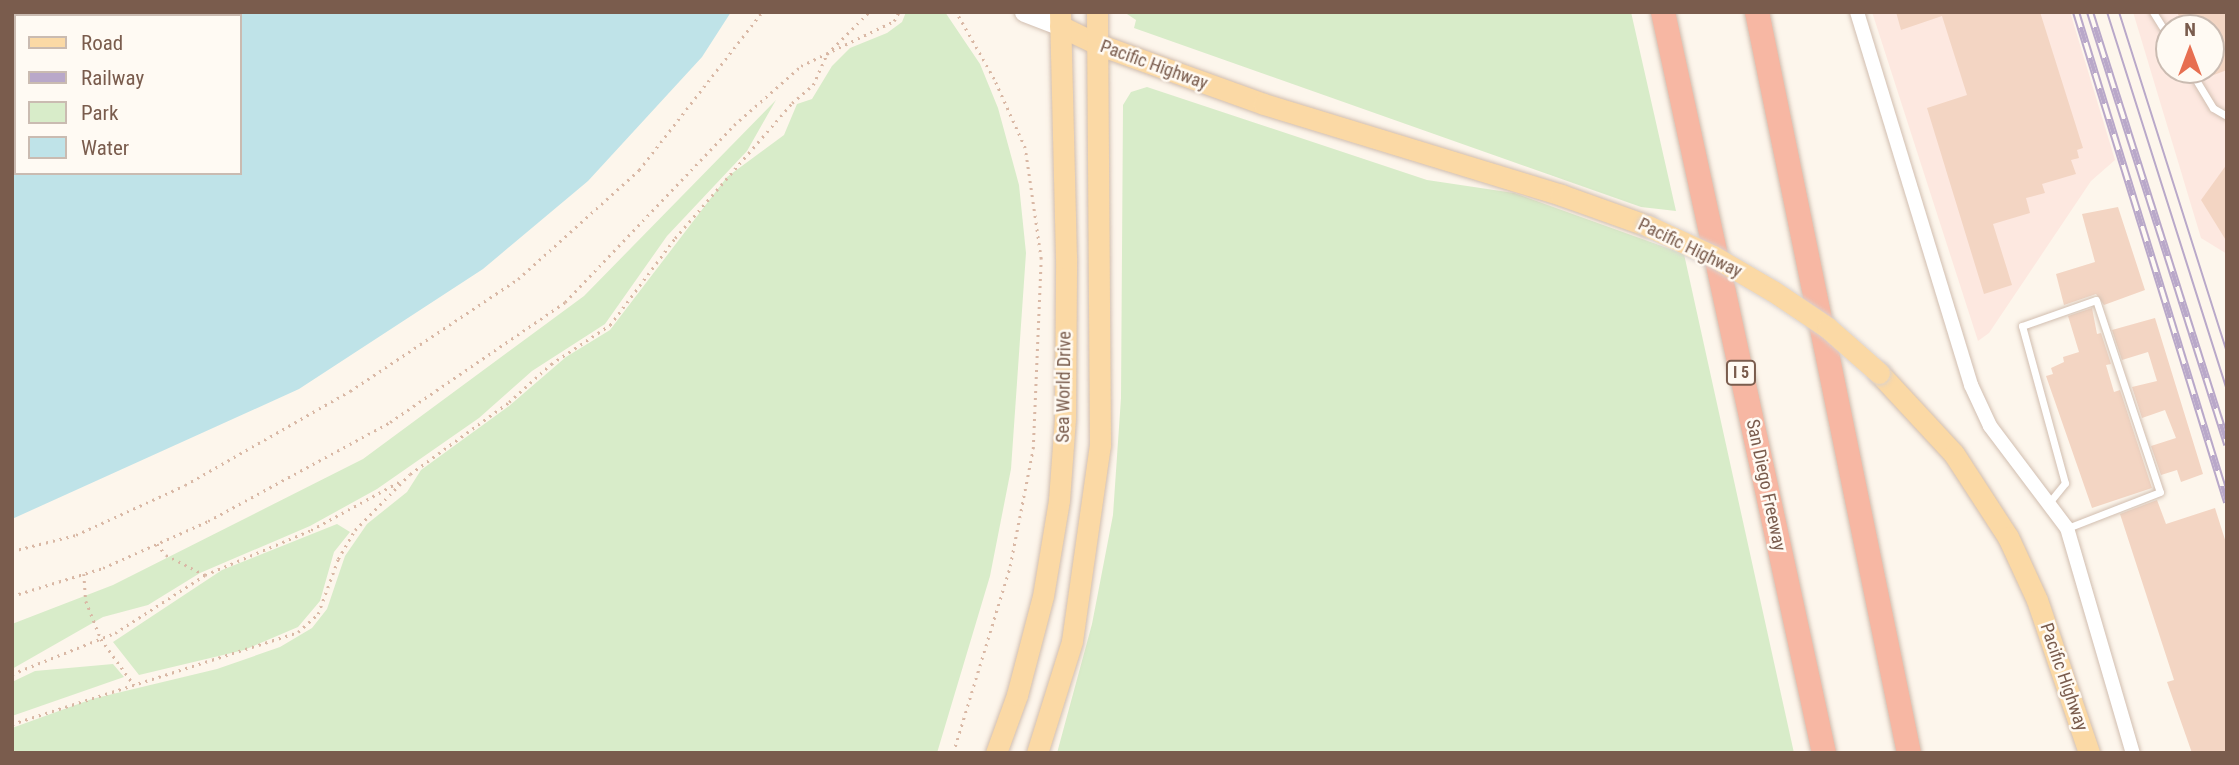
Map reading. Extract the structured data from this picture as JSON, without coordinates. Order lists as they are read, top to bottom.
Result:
{
  "streets": {
    "highway": ["I 5", "San Diego Freeway"],
    "main road": ["Pacific Highway", "Sea World Drive"]
  },
  "crossings": [
    ["Pacific Highway", "Sea World Drive"]
  ],
  "legend": [
    "Road",
    "Railway",
    "Park",
    "Water"
  ],
  "north": "top"
}
